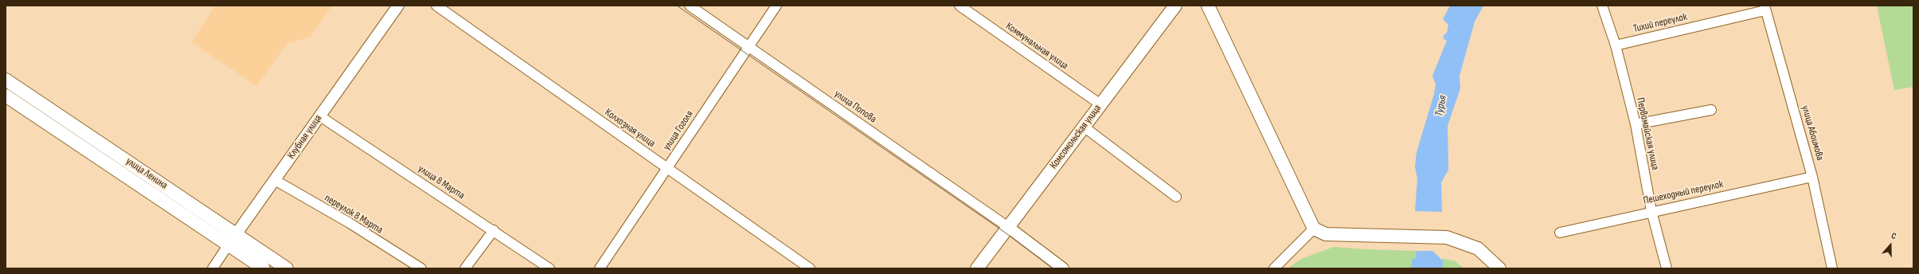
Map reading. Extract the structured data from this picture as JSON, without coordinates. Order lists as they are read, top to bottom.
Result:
{
  "streets": {
    "main road": ["Комсомольская улица", "улица Ленина"],
    "street": [
      "Тихий переулок",
      "Коммунальная улица",
      "улица Попова",
      "Колхозная улица",
      "улица Гоголя",
      "улица Абоимова",
      "Первомайская улица",
      "Клубная улица",
      "улица 8 Марта",
      "Пешеходный переулок",
      "переулок 8 Марта"
    ]
  },
  "crossings": [
    ["Тихий переулок", "улица Абоимова"],
    ["Тихий переулок", "Первомайская улица"],
    ["Коммунальная улица", "Комсомольская улица"],
    ["улица Попова", "улица Гоголя"],
    ["улица Попова", "Комсомольская улица"],
    ["Колхозная улица", "улица Гоголя"],
    ["улица Абоимова", "Пешеходный переулок"],
    ["Первомайская улица", "Пешеходный переулок"],
    ["Клубная улица", "улица Ленина"],
    ["Клубная улица", "улица 8 Марта"],
    ["Клубная улица", "переулок 8 Марта"]
  ],
  "water": ["Турья"],
  "north": "top"
}
